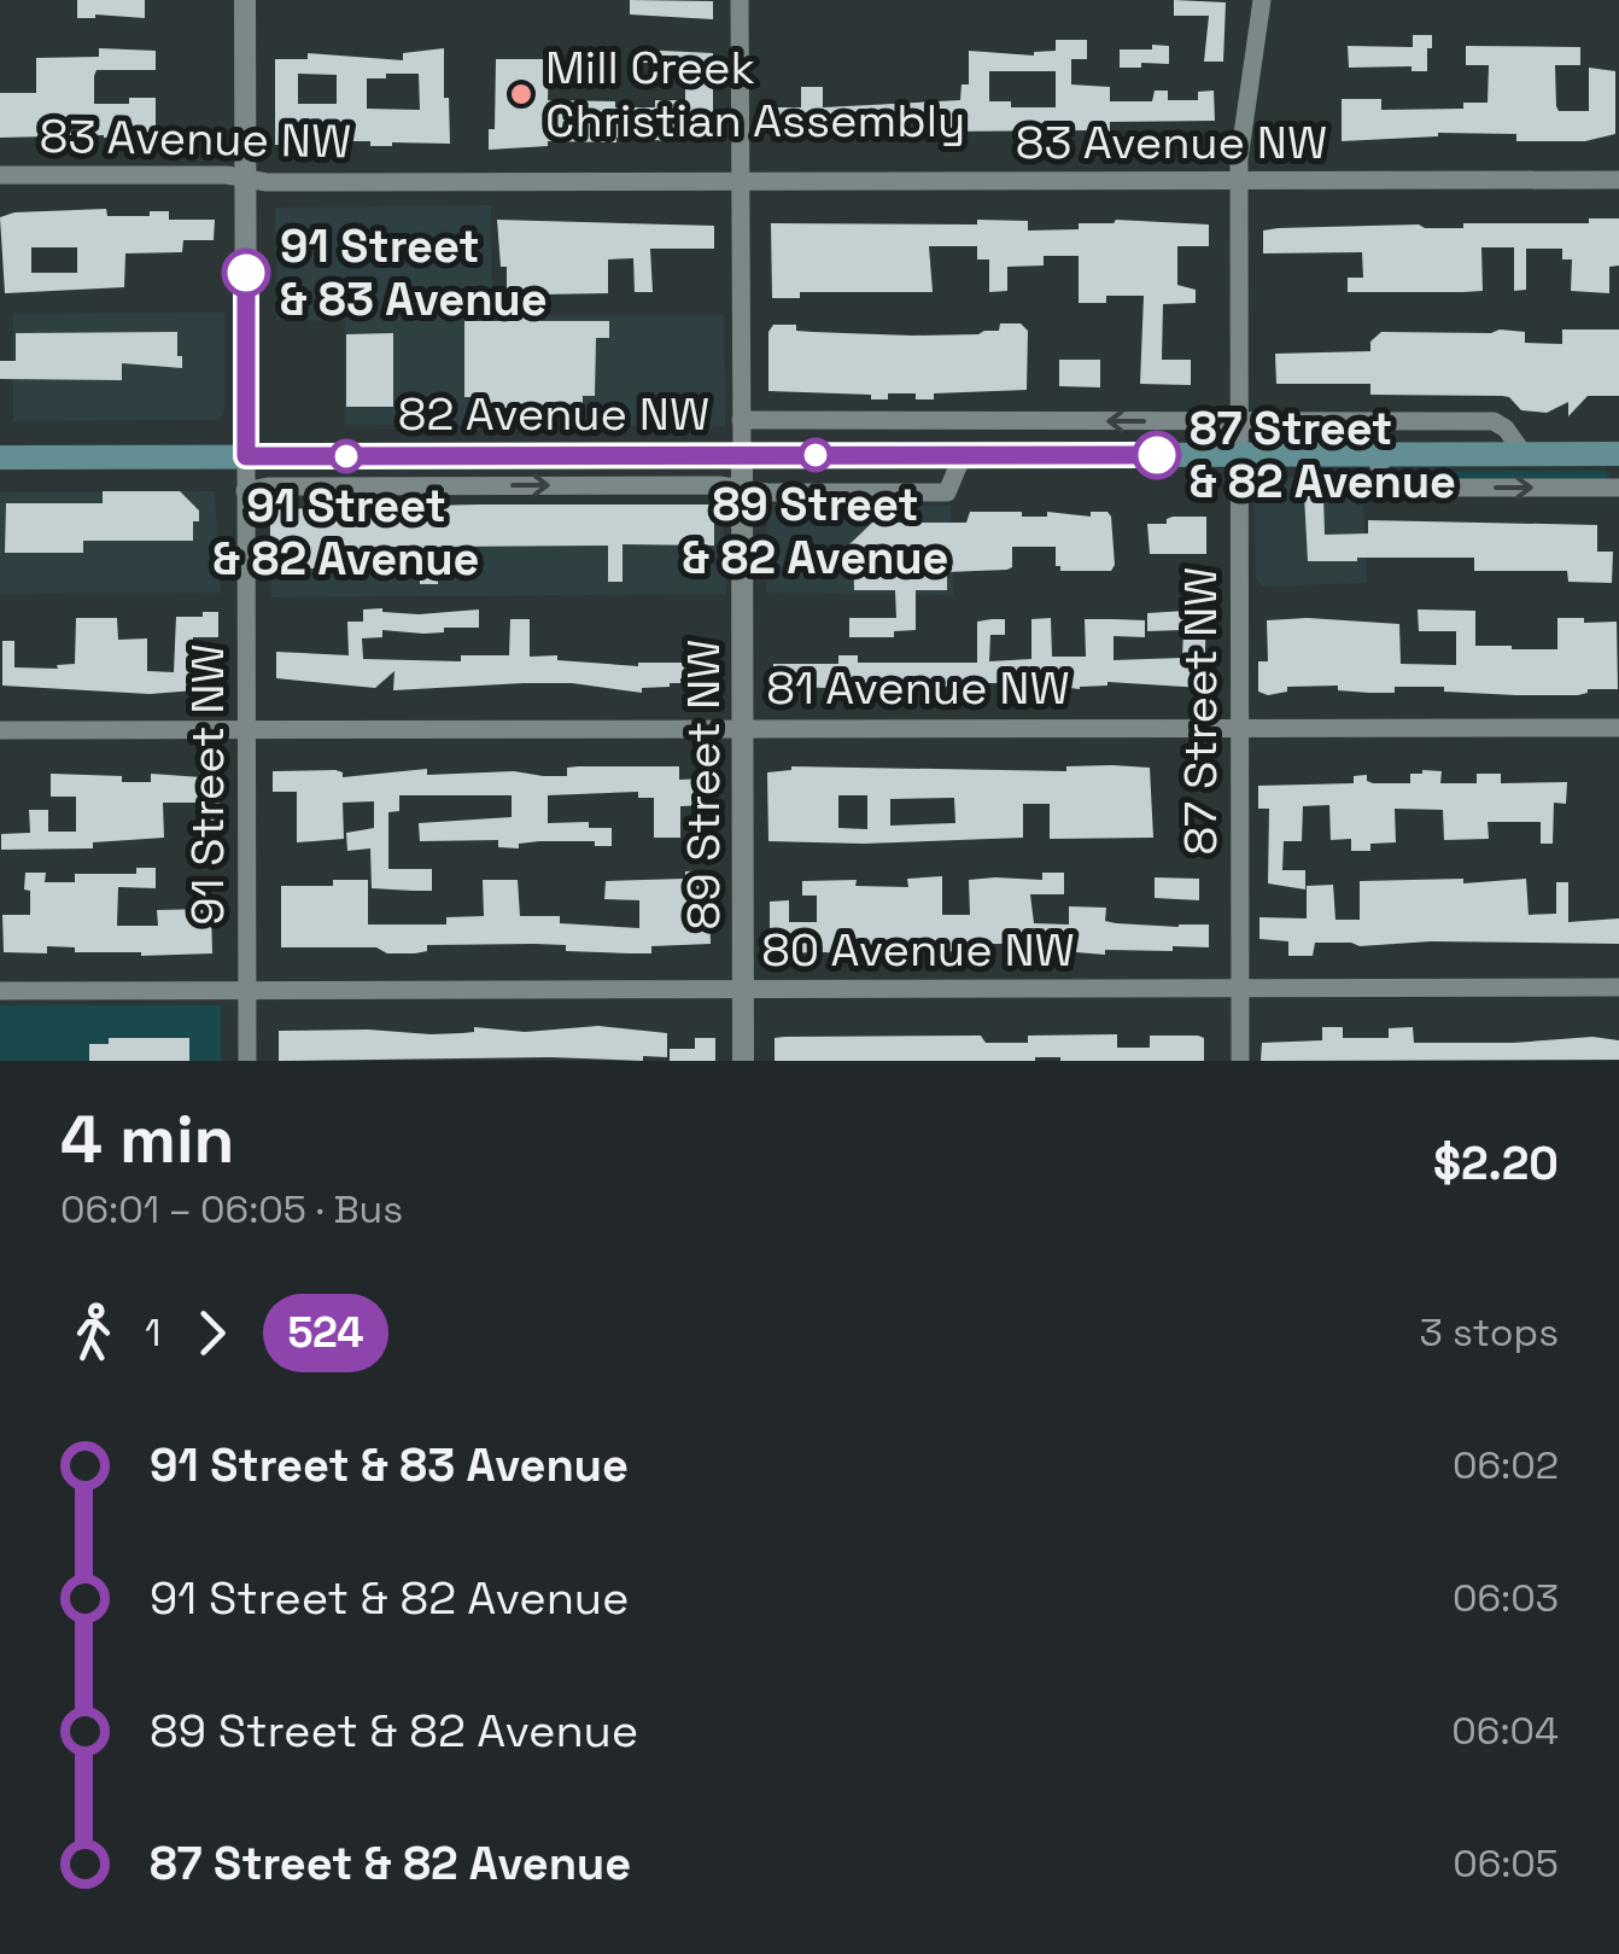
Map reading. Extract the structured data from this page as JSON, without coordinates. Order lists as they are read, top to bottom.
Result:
{
  "streets": {
    "main road": ["82 Avenue NW"],
    "street": [
      "83 Avenue NW",
      "81 Avenue NW",
      "87 Street NW",
      "91 Street NW",
      "89 Street NW",
      "80 Avenue NW"
    ]
  },
  "crossings": [
    ["83 Avenue NW", "87 Street NW"],
    ["83 Avenue NW", "91 Street NW"],
    ["83 Avenue NW", "89 Street NW"],
    ["82 Avenue NW", "87 Street NW"],
    ["82 Avenue NW", "91 Street NW"],
    ["82 Avenue NW", "89 Street NW"],
    ["81 Avenue NW", "87 Street NW"],
    ["81 Avenue NW", "91 Street NW"],
    ["81 Avenue NW", "89 Street NW"],
    ["87 Street NW", "80 Avenue NW"],
    ["91 Street NW", "80 Avenue NW"],
    ["89 Street NW", "80 Avenue NW"]
  ],
  "places": [
    "Mill Creek Christian Assembly",
    "91 Street & 83 Avenue",
    "89 Street & 82 Avenue",
    "87 Street & 82 Avenue",
    "91 Street & 82 Avenue"
  ],
  "lines": ["bus line 524"],
  "page": {
    "heading": ["4 min", "06:01 – 06:05 · Bus", "$2.20"],
    "legs": ["1", "524", "3 stops"],
    "list": [
      {
        "name": "91 Street & 83 Avenue",
        "value": "06:02"
      },
      {
        "name": "91 Street & 82 Avenue",
        "value": "06:03"
      },
      {
        "name": "89 Street & 82 Avenue",
        "value": "06:04"
      },
      {
        "name": "87 Street & 82 Avenue",
        "value": "06:05"
      }
    ]
  }
}
